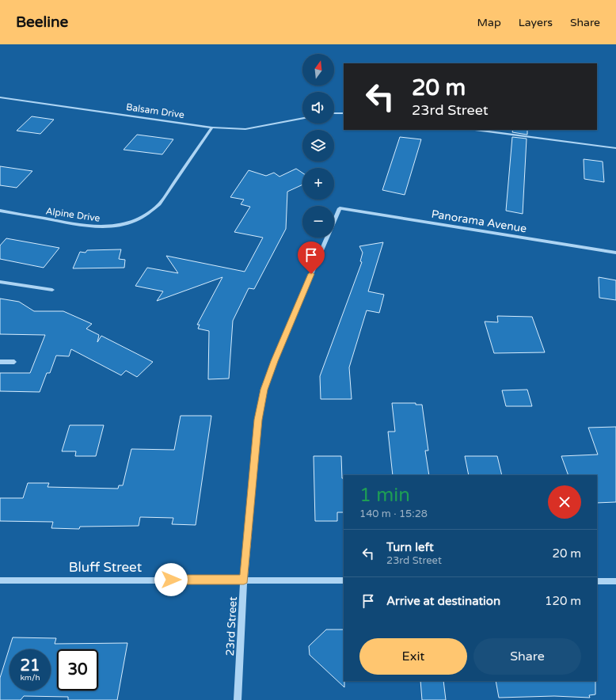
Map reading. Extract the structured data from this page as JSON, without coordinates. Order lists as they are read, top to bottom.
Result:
{
  "streets": {
    "street": [
      "Balsam Drive",
      "Alpine Drive",
      "Panorama Avenue",
      "Bluff Street",
      "23rd Street"
    ]
  },
  "crossings": [
    ["Balsam Drive", "Alpine Drive"],
    ["Panorama Avenue", "23rd Street"],
    ["Bluff Street", "23rd Street"]
  ],
  "north": "top",
  "page": {
    "header": "Beeline",
    "nav": ["Map", "Layers", "Share"],
    "map_buttons": ["+", "−"],
    "turn": ["20 m", "23rd Street"],
    "heading": ["1 min", "140 m · 15:28"],
    "list": [
      {
        "name": "Turn left",
        "note": "23rd Street",
        "value": "20 m"
      },
      {
        "name": "Arrive at destination",
        "value": "120 m"
      }
    ],
    "buttons": ["Exit", "Share"],
    "speed": "21 km/h",
    "limit": "30"
  }
}
